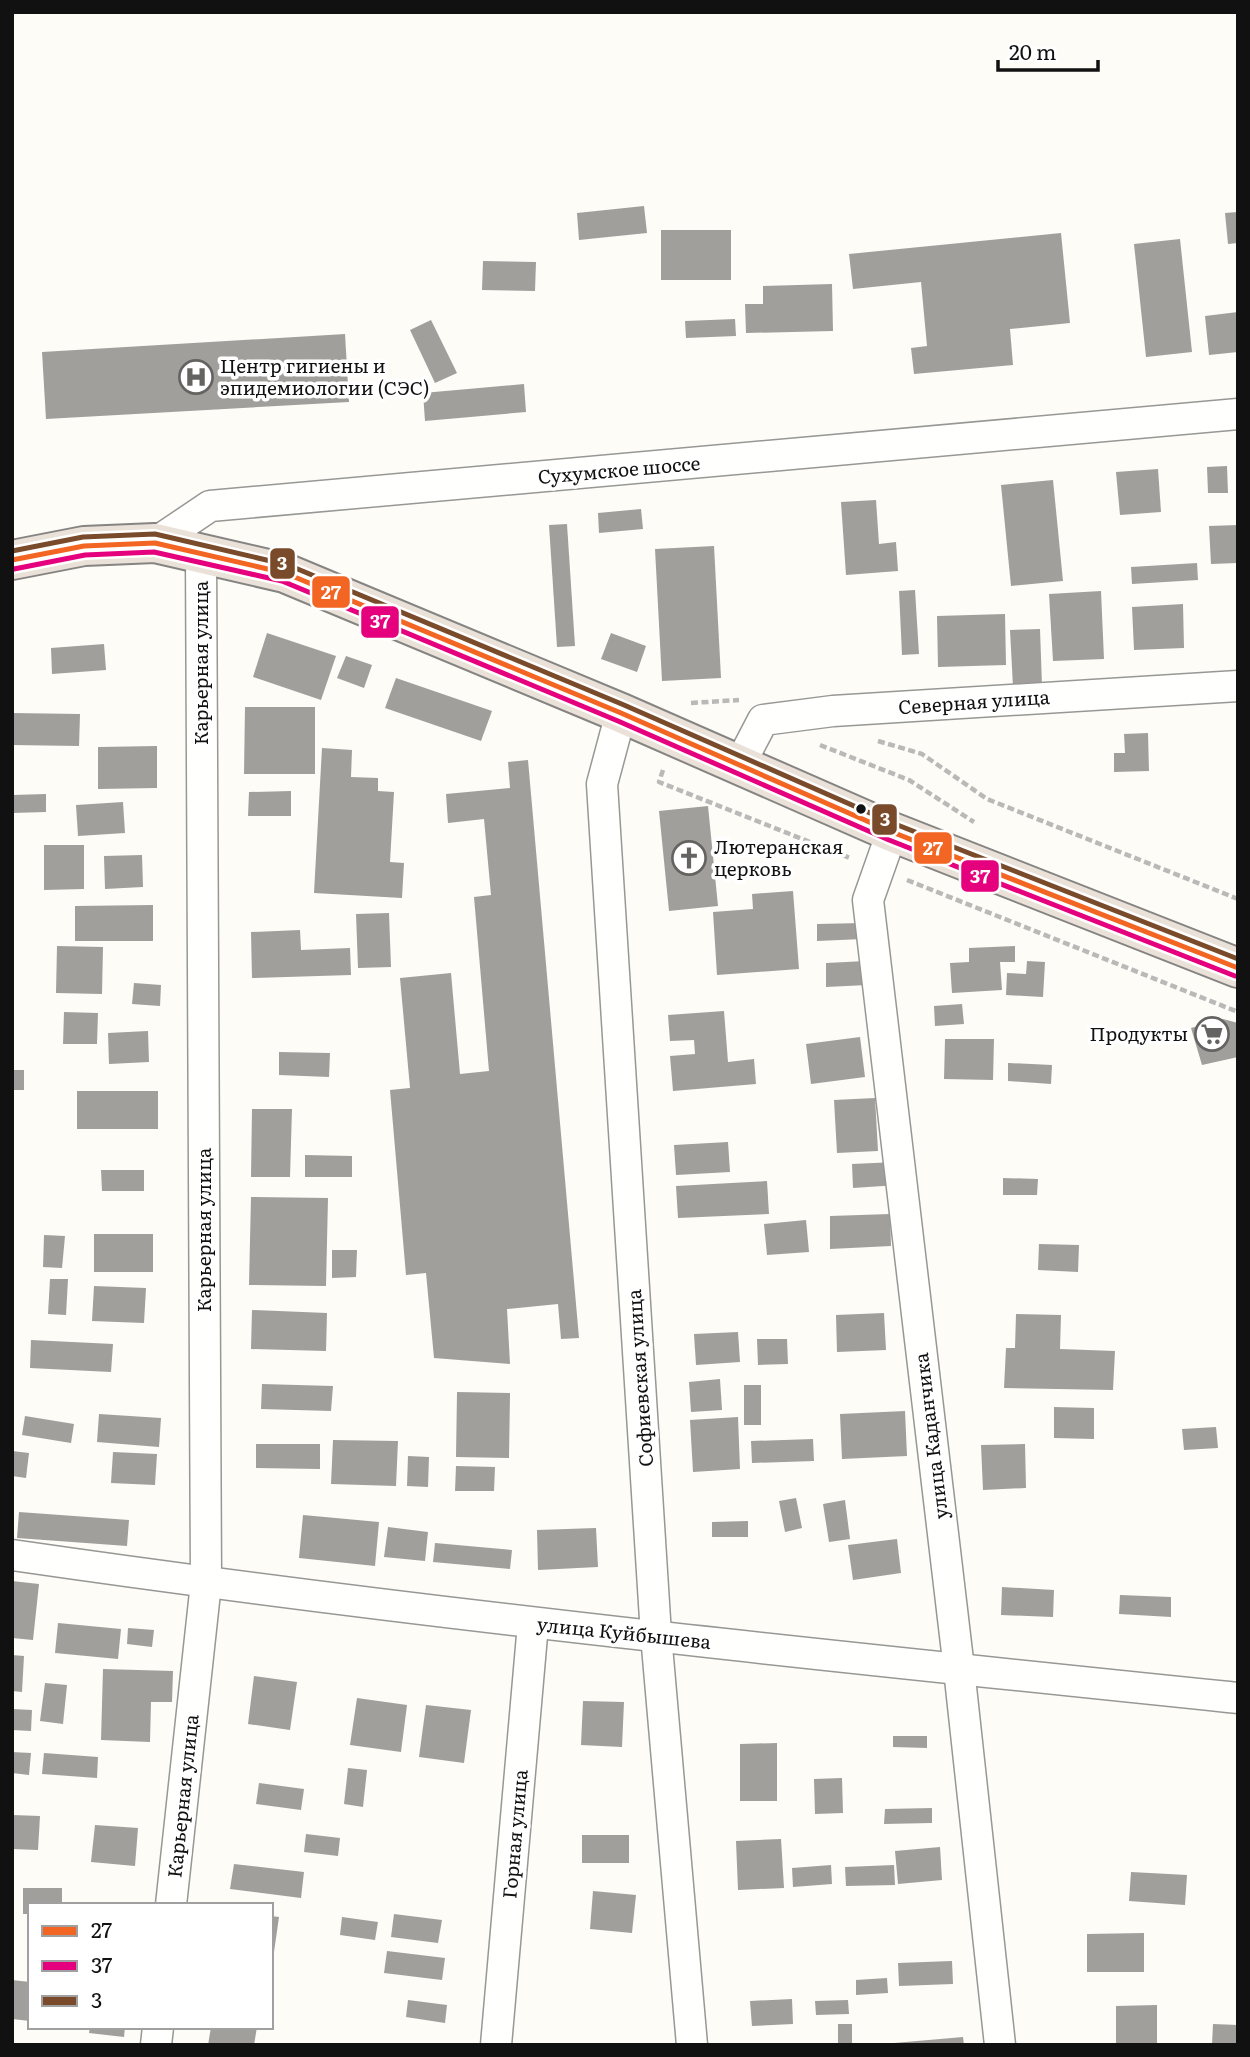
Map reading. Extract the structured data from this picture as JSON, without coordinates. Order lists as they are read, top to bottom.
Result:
{
  "streets": {
    "street": [
      "Сухумское шоссе",
      "Карьерная улица",
      "Северная улица",
      "Софиевская улица",
      "улица Каданчика",
      "улица Куйбышева",
      "Горная улица"
    ]
  },
  "crossings": [
    ["Карьерная улица", "улица Куйбышева"],
    ["Софиевская улица", "улица Куйбышева"],
    ["улица Каданчика", "улица Куйбышева"],
    ["улица Куйбышева", "Горная улица"]
  ],
  "places": {
    "hospital": ["Центр гигиены и эпидемиологии (СЭС)"],
    "church": ["Лютеранская церковь"],
    "supermarket": ["Продукты"]
  },
  "lines": ["transit line 3", "transit line 27", "transit line 37"],
  "legend": ["27", "37", "3"],
  "scale_bar": "20 m"
}
